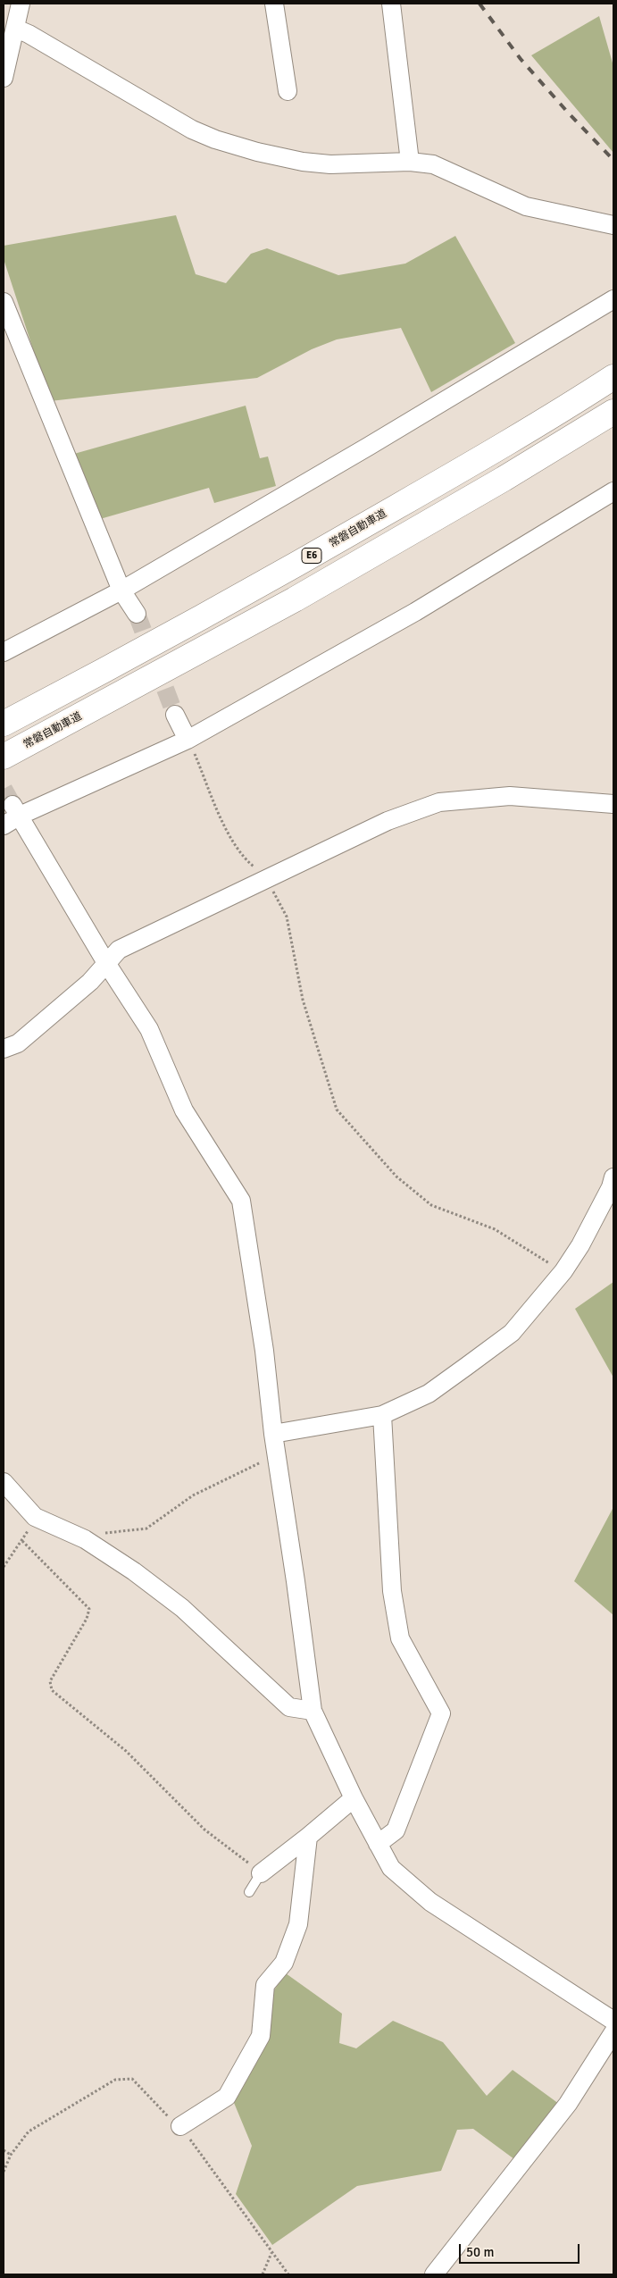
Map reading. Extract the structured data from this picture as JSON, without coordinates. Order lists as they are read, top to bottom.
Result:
{
  "streets": {
    "highway": ["常磐自動車道", "E6"]
  },
  "scale_bar": "50 m"
}
